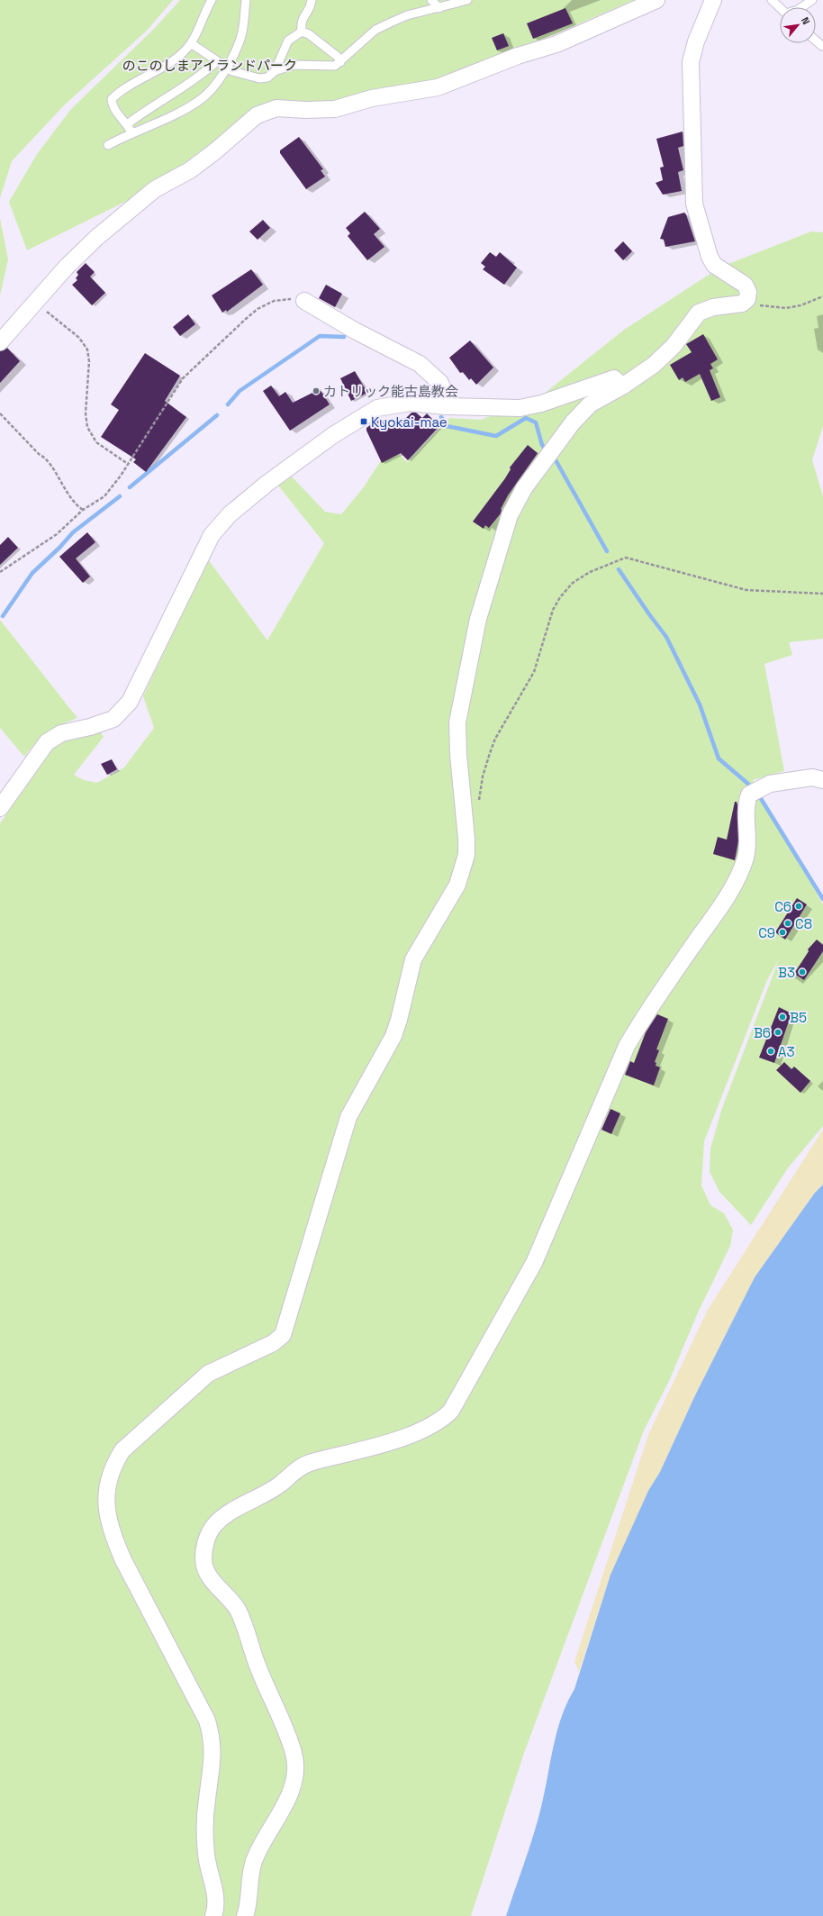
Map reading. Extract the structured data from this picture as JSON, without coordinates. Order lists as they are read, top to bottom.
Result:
{
  "parks": ["のこのしまアイランドパーク"],
  "places": {
    "other": [
      "カトリック能古島教会",
      "C6",
      "C8",
      "C9",
      "B3",
      "B5",
      "B6",
      "A3"
    ],
    "transit": ["Kyokai-mae"]
  },
  "north": "top right"
}
